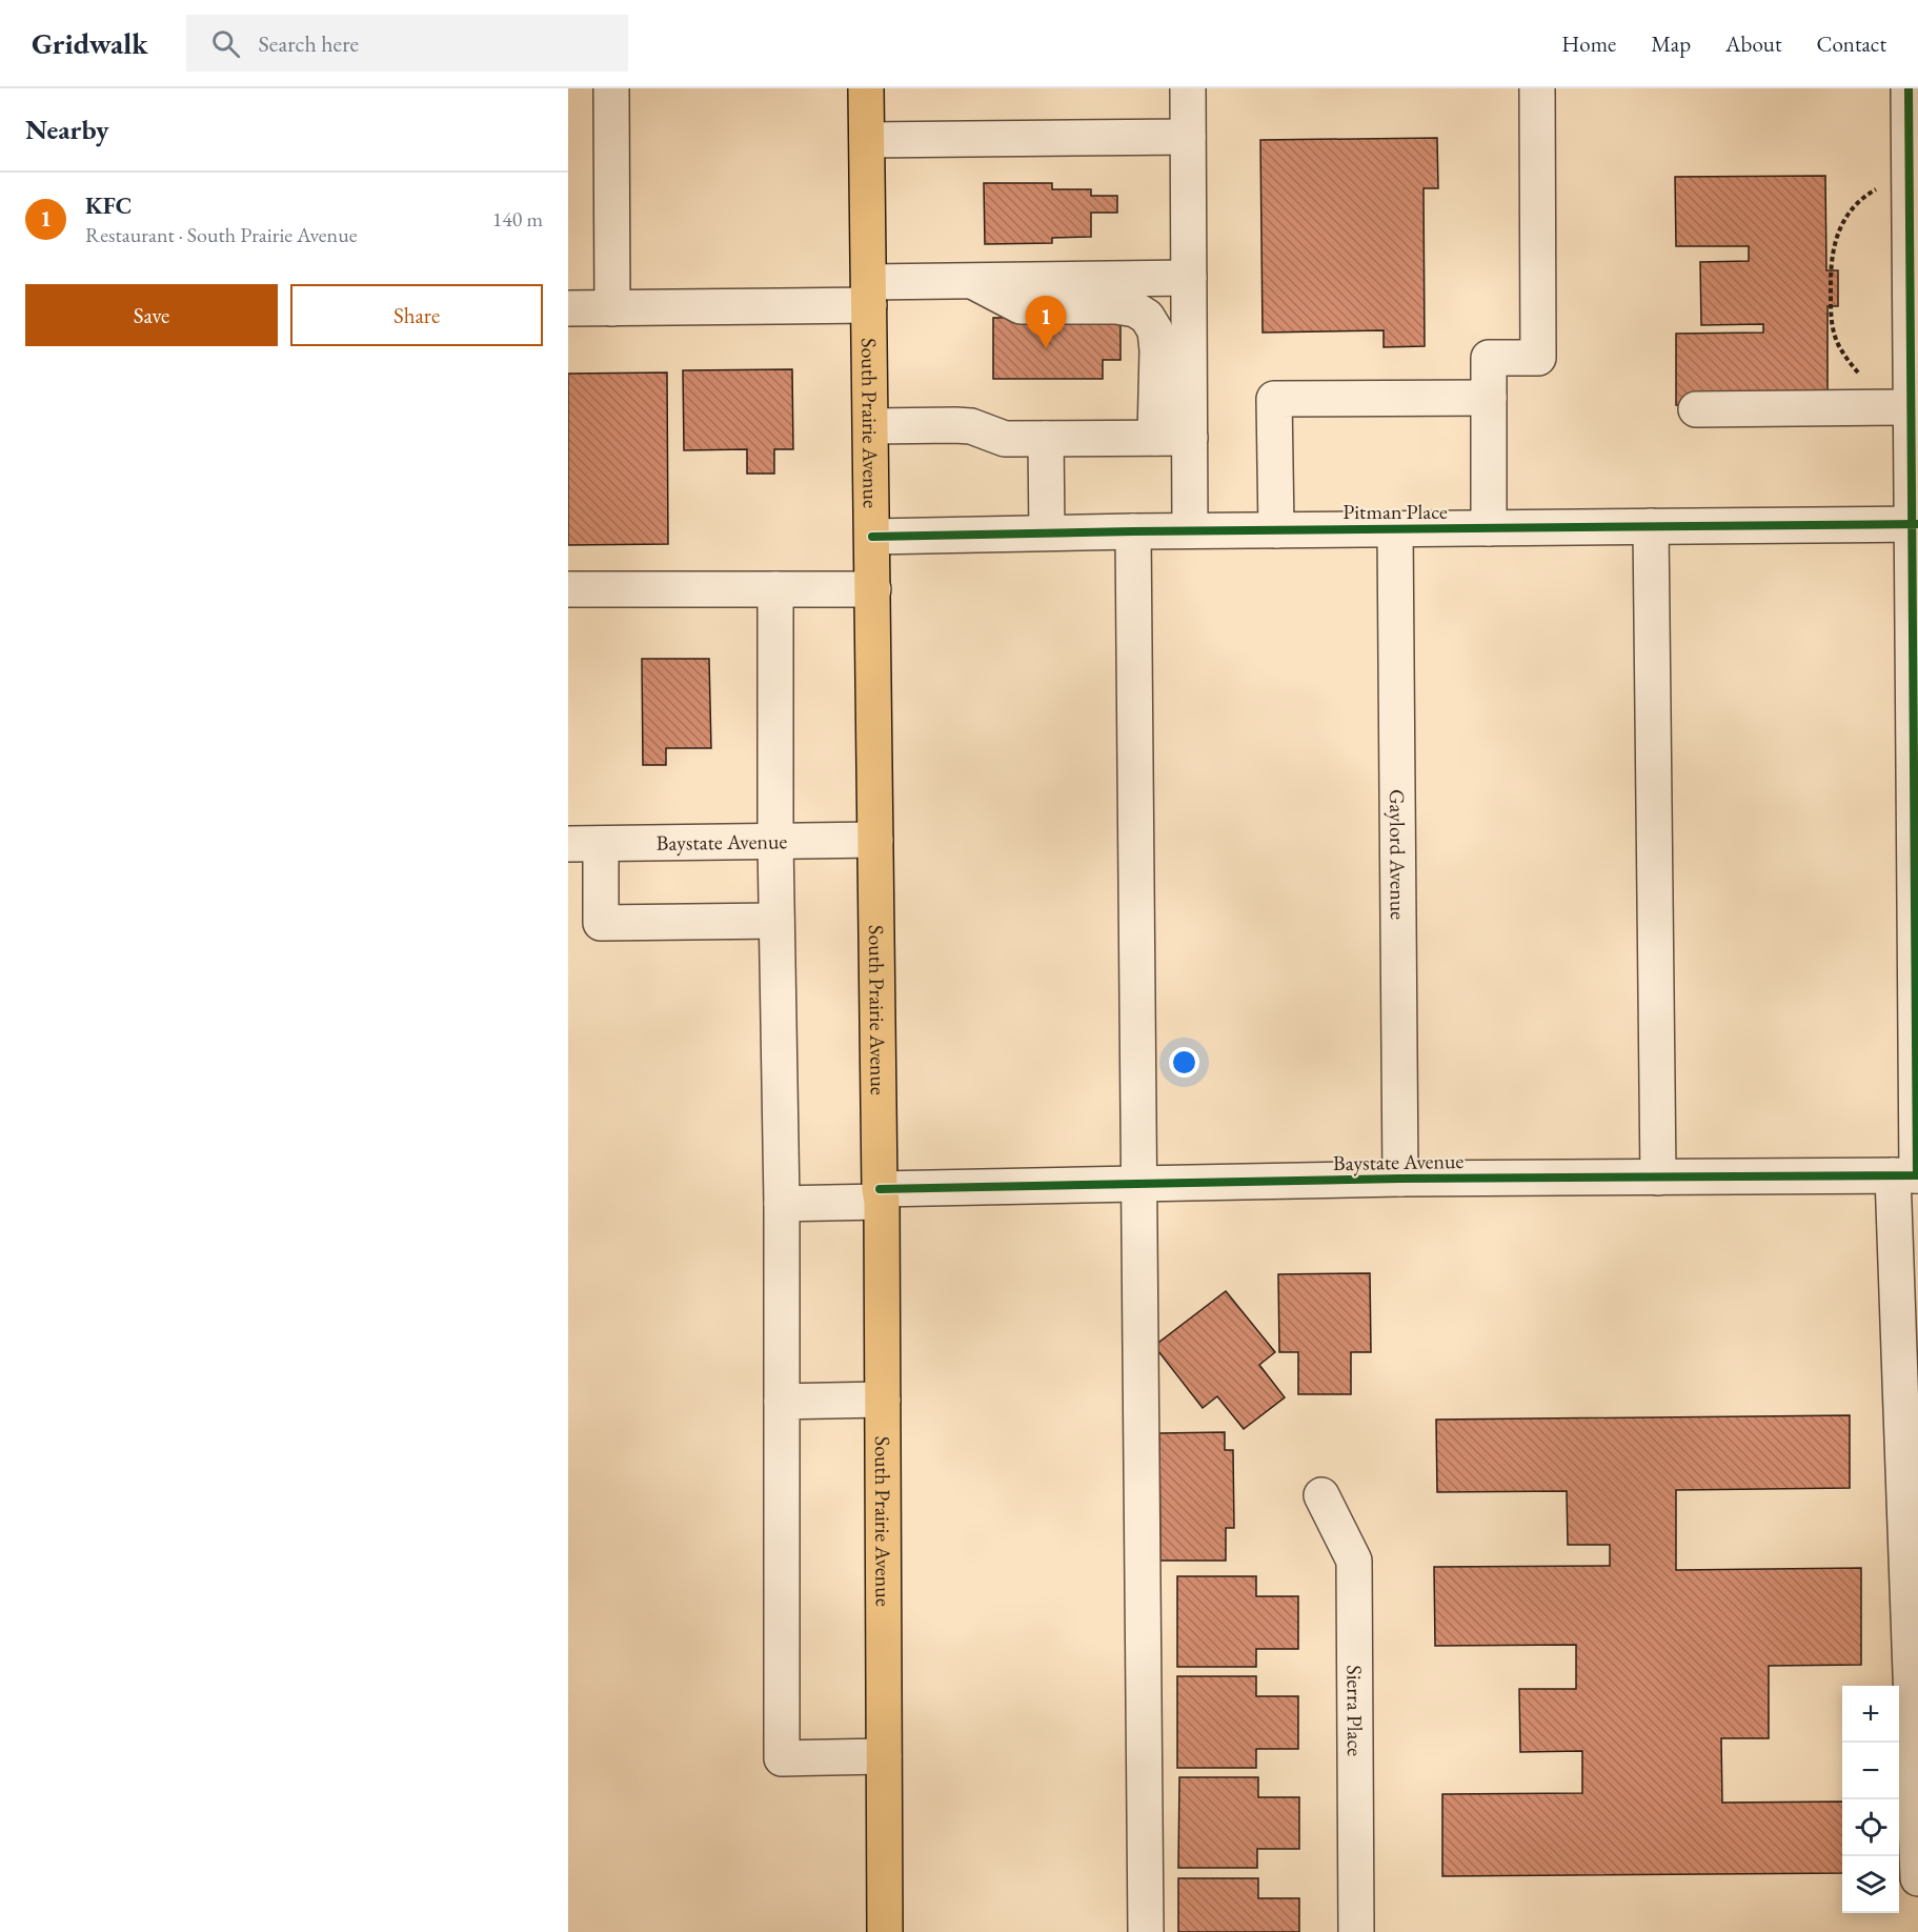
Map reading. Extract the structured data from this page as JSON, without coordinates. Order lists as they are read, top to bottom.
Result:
{
  "streets": {
    "main road": ["South Prairie Avenue"],
    "street": [
      "Pitman Place",
      "Baystate Avenue",
      "Gaylord Avenue",
      "Sierra Place"
    ]
  },
  "crossings": [
    ["South Prairie Avenue", "Pitman Place"],
    ["South Prairie Avenue", "Baystate Avenue"],
    ["Pitman Place", "Gaylord Avenue"],
    ["Baystate Avenue", "Gaylord Avenue"]
  ],
  "page": {
    "header": "Gridwalk",
    "search": "Search here",
    "nav": [
      "Home",
      "Map",
      "About",
      "Contact"
    ],
    "heading": "Nearby",
    "list": [
      {
        "mark": "1",
        "name": "KFC",
        "note": "Restaurant · South Prairie Avenue",
        "value": "140 m"
      }
    ],
    "buttons": ["Save", "Share"],
    "pins": "1",
    "map_buttons": ["+", "−"]
  }
}
